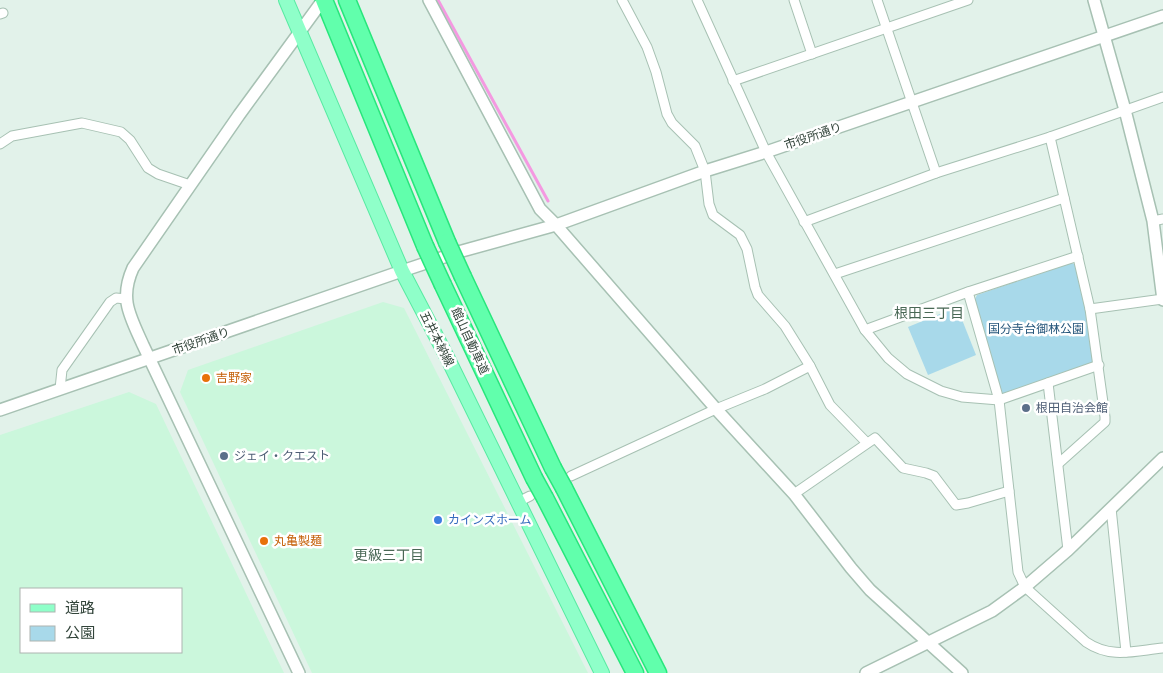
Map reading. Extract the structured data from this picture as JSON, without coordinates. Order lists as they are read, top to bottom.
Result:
{
  "streets": {
    "highway": ["館山自動車道"],
    "main road": ["五井本納線"],
    "street": ["市役所通り"]
  },
  "crossings": [
    ["市役所通り", "五井本納線"],
    ["五井本納線", "館山自動車道"]
  ],
  "districts": ["根田三丁目", "更級三丁目"],
  "parks": ["国分寺台御林公園"],
  "places": [
    "吉野家",
    "根田自治会館",
    "ジェイ・クエスト",
    "カインズホーム",
    "丸亀製麺"
  ],
  "legend": ["道路", "公園"]
}
